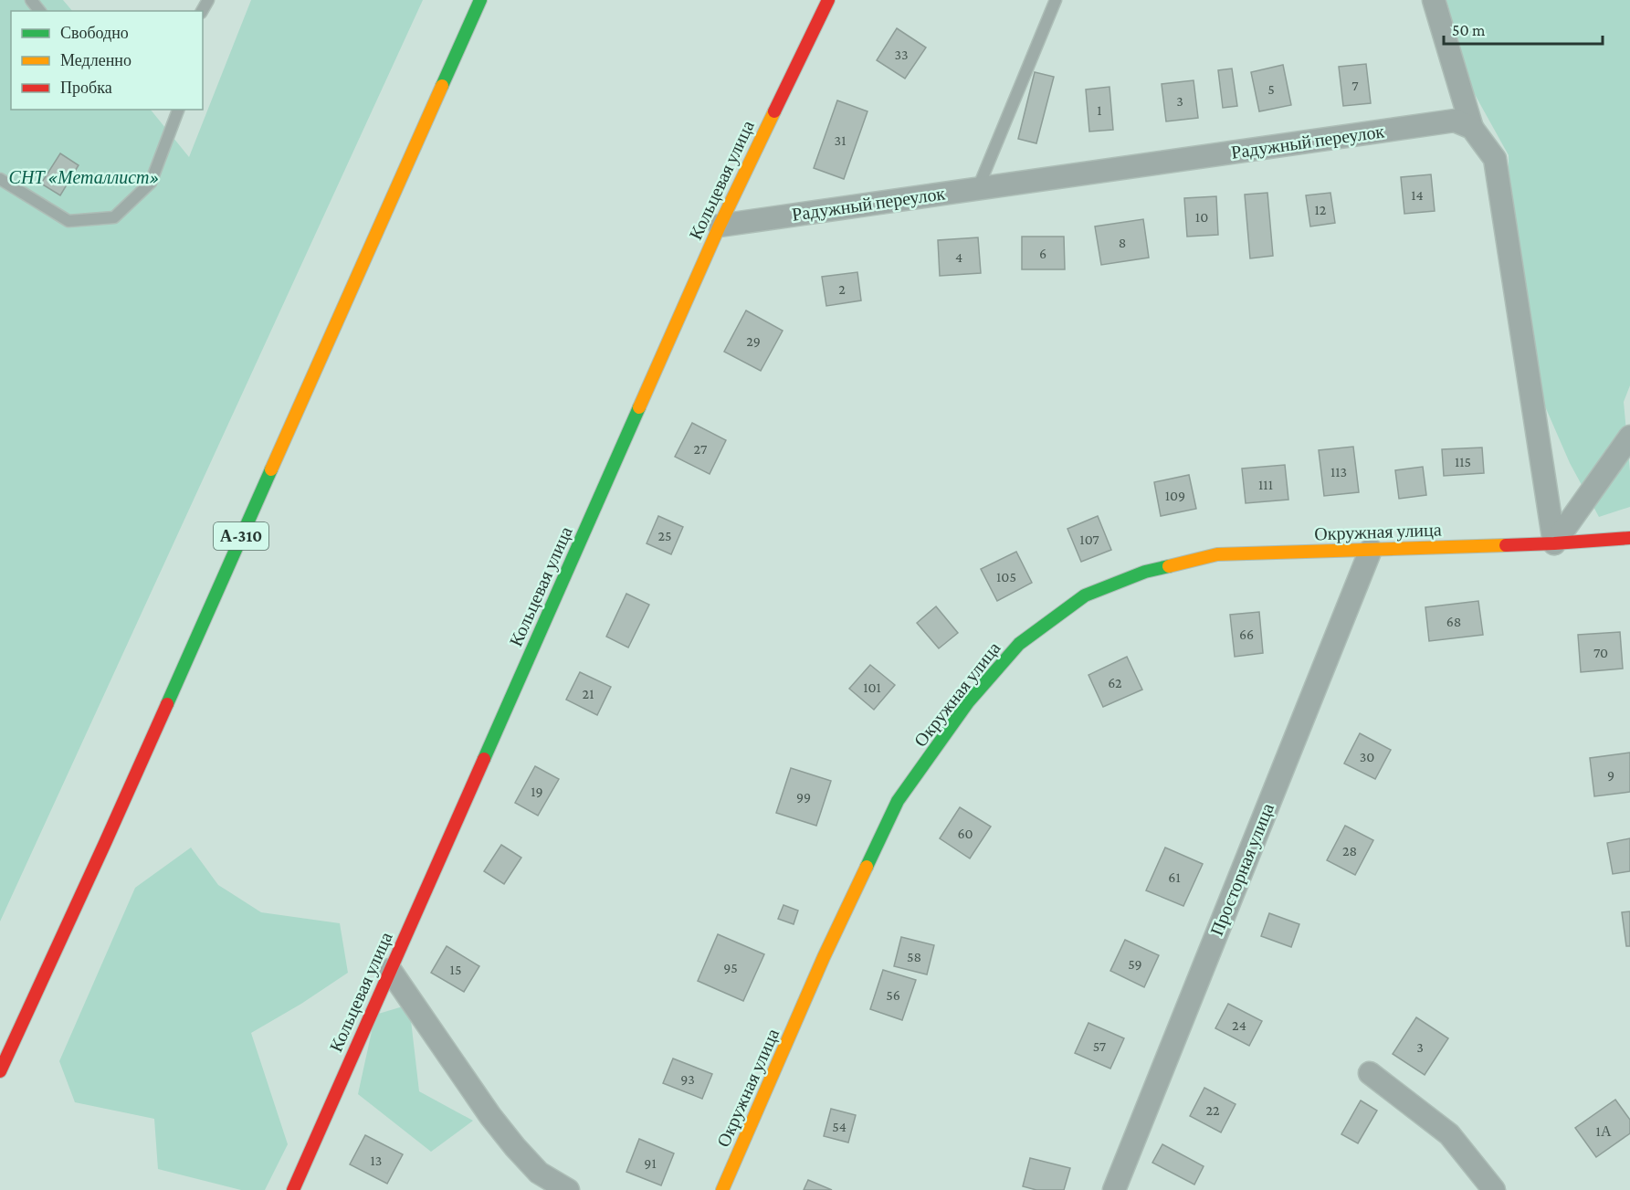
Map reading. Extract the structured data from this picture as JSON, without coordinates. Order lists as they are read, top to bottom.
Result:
{
  "streets": {
    "main road": ["Кольцевая улица", "Окружная улица", "А-310"],
    "street": ["Радужный переулок", "Просторная улица"]
  },
  "crossings": [
    ["Радужный переулок", "Кольцевая улица"],
    ["Окружная улица", "Просторная улица"]
  ],
  "parks": ["СНТ «Металлист»"],
  "house_numbers": [
    "33",
    "7",
    "5",
    "3",
    "1",
    "31",
    "14",
    "12",
    "10",
    "8",
    "6",
    "4",
    "2",
    "29",
    "27",
    "115",
    "113",
    "111",
    "109",
    "25",
    "107",
    "105",
    "68",
    "66",
    "70",
    "62",
    "101",
    "21",
    "30",
    "9",
    "19",
    "99",
    "60",
    "28",
    "61",
    "58",
    "59",
    "95",
    "15",
    "56",
    "24",
    "57",
    "3",
    "93",
    "22",
    "54",
    "1А",
    "13",
    "91"
  ],
  "legend": ["Свободно", "Медленно", "Пробка"],
  "scale_bar": "50 m"
}
